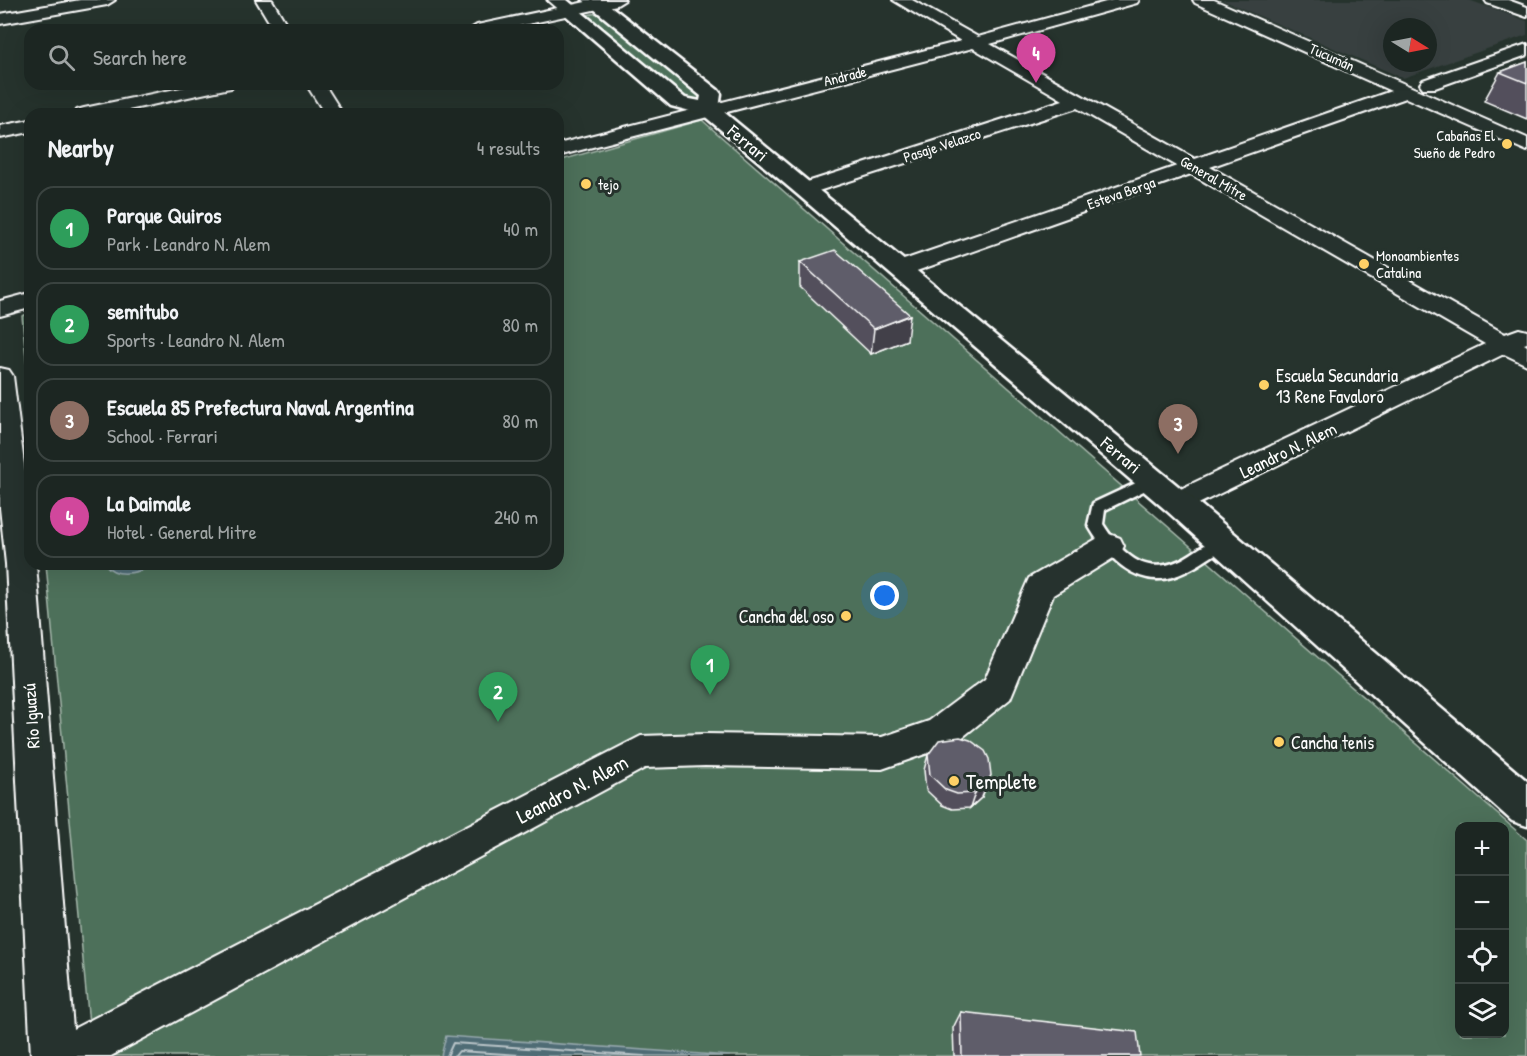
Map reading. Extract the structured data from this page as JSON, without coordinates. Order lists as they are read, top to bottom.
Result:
{
  "streets": {
    "main road": ["Ferrari"],
    "street": [
      "Tucumán",
      "Andrade",
      "Pasaje Velazco",
      "General Mitre",
      "Esteva Berga",
      "Leandro N. Alem",
      "Río Iguazú"
    ]
  },
  "crossings": [
    ["Tucumán", "Esteva Berga"],
    ["Andrade", "Ferrari"],
    ["Andrade", "General Mitre"],
    ["Ferrari", "Pasaje Velazco"],
    ["Ferrari", "Esteva Berga"],
    ["Ferrari", "Leandro N. Alem"],
    ["Pasaje Velazco", "General Mitre"],
    ["General Mitre", "Esteva Berga"],
    ["General Mitre", "Leandro N. Alem"]
  ],
  "places": [
    "Cabañas El Sueño de Pedro",
    "tejo",
    "Monoambientes Catalina",
    "Escuela Secundaria 13 Rene Favaloro",
    "Cancha del oso",
    "Cancha tenis",
    "Templete"
  ],
  "north": "right",
  "page": {
    "search": "Search here",
    "pins": [
      "4",
      "3",
      "1",
      "2"
    ],
    "heading": ["Nearby", "4 results"],
    "list": [
      {
        "mark": "1",
        "name": "Parque Quiros",
        "note": "Park · Leandro N. Alem",
        "value": "40 m"
      },
      {
        "mark": "2",
        "name": "semitubo",
        "note": "Sports · Leandro N. Alem",
        "value": "80 m"
      },
      {
        "mark": "3",
        "name": "Escuela 85 Prefectura Naval Argentina",
        "note": "School · Ferrari",
        "value": "80 m"
      },
      {
        "mark": "4",
        "name": "La Daimale",
        "note": "Hotel · General Mitre",
        "value": "240 m"
      }
    ],
    "map_buttons": ["+", "−"]
  }
}
